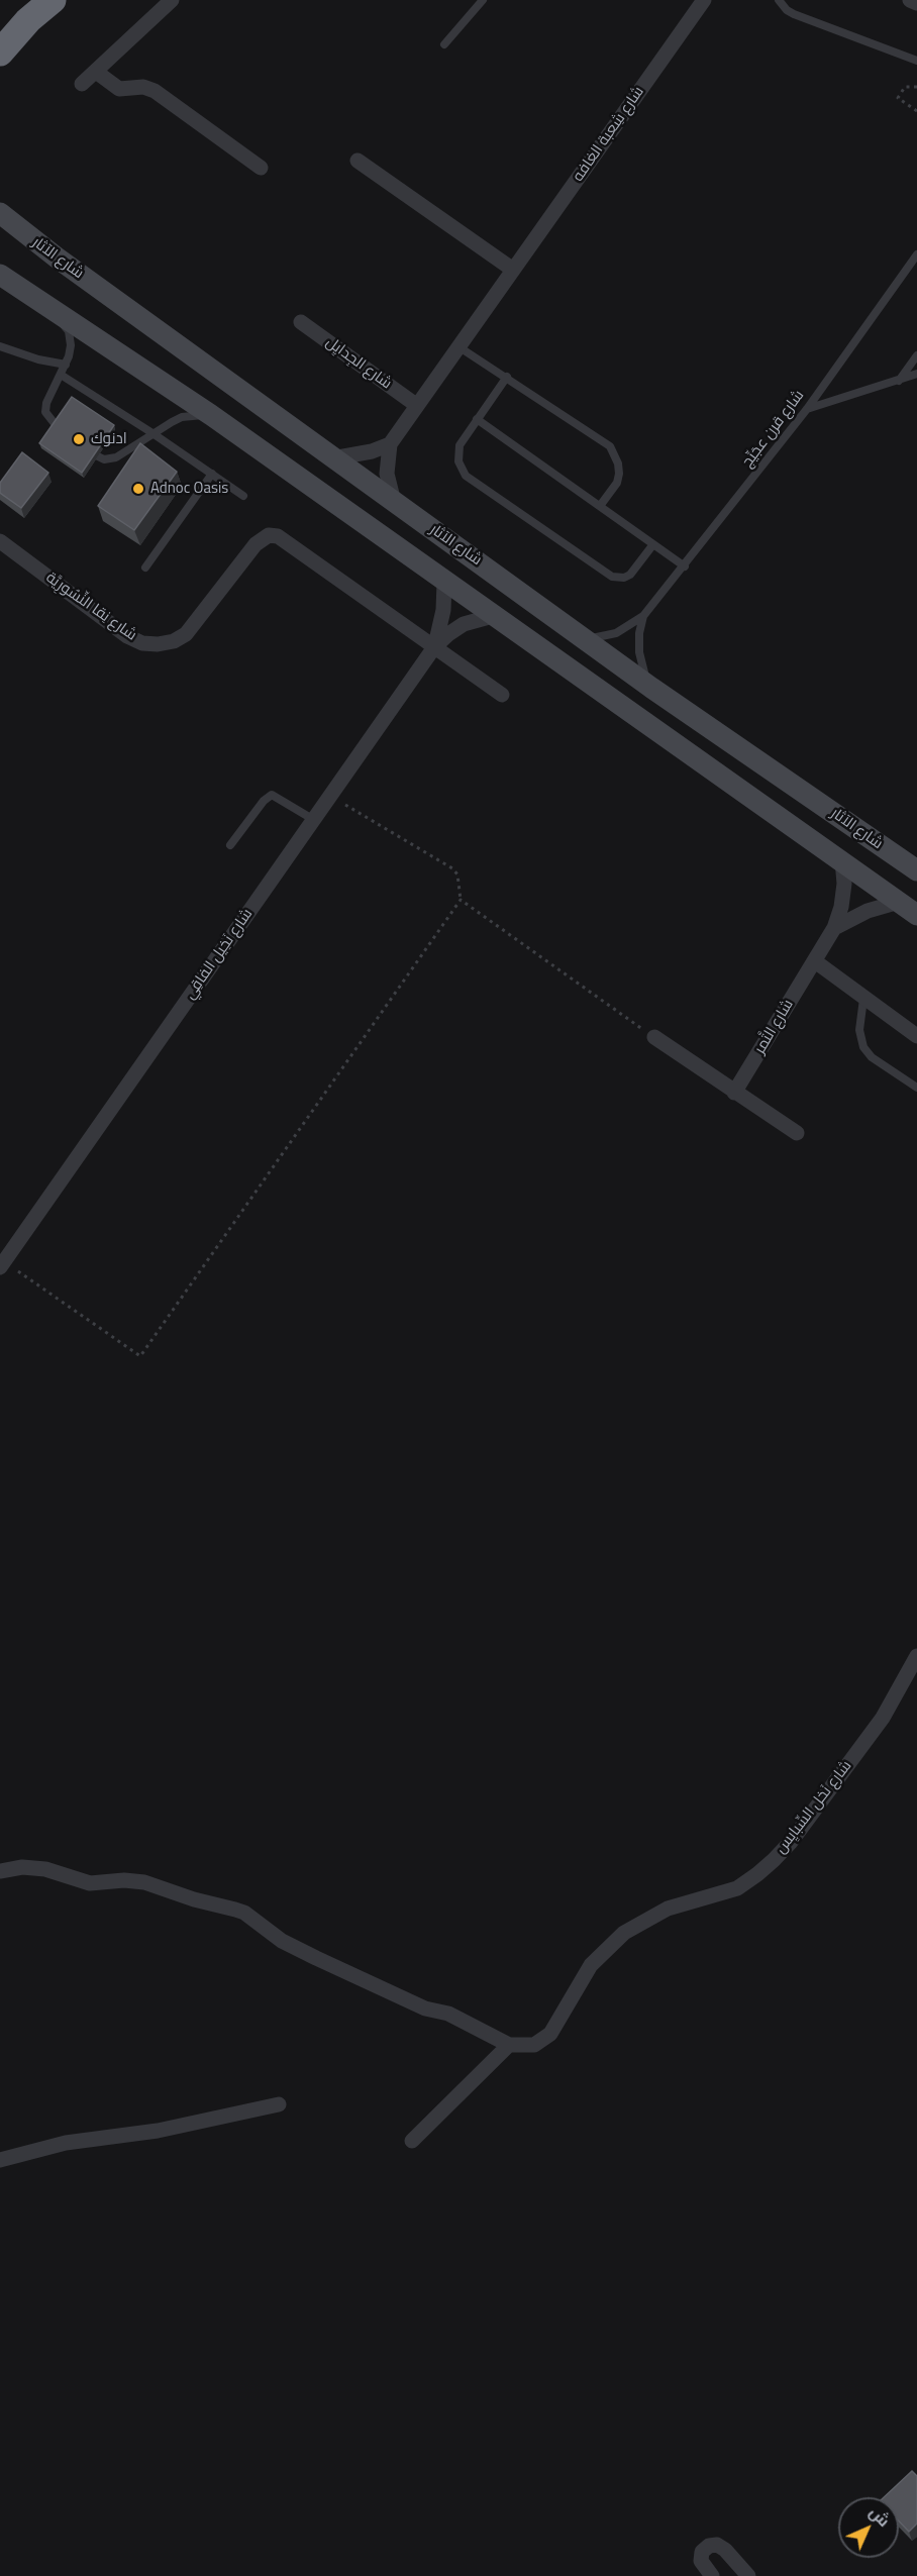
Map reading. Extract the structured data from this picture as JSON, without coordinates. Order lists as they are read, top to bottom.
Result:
{
  "streets": {
    "street": [
      "شارع شِعبة الغافه",
      "شارع الآثار",
      "شارع الجِدايِل",
      "شارع نِقا النِّسُورِيَّة",
      "شارع نَخِيل الفاقِي",
      "شارع التَّمر",
      "شارع نَخل السِّبايِس"
    ],
    "lane": ["شارع قرن عجَيِّج"]
  },
  "crossings": [
    ["شارع شِعبة الغافه", "شارع الآثار"],
    ["شارع شِعبة الغافه", "شارع الجِدايِل"],
    ["شارع الآثار", "شارع قرن عجَيِّج"],
    ["شارع نِقا النِّسُورِيَّة", "شارع نَخِيل الفاقِي"]
  ],
  "places": ["ادنوك", "Adnoc Oasis"],
  "north": "top right"
}
